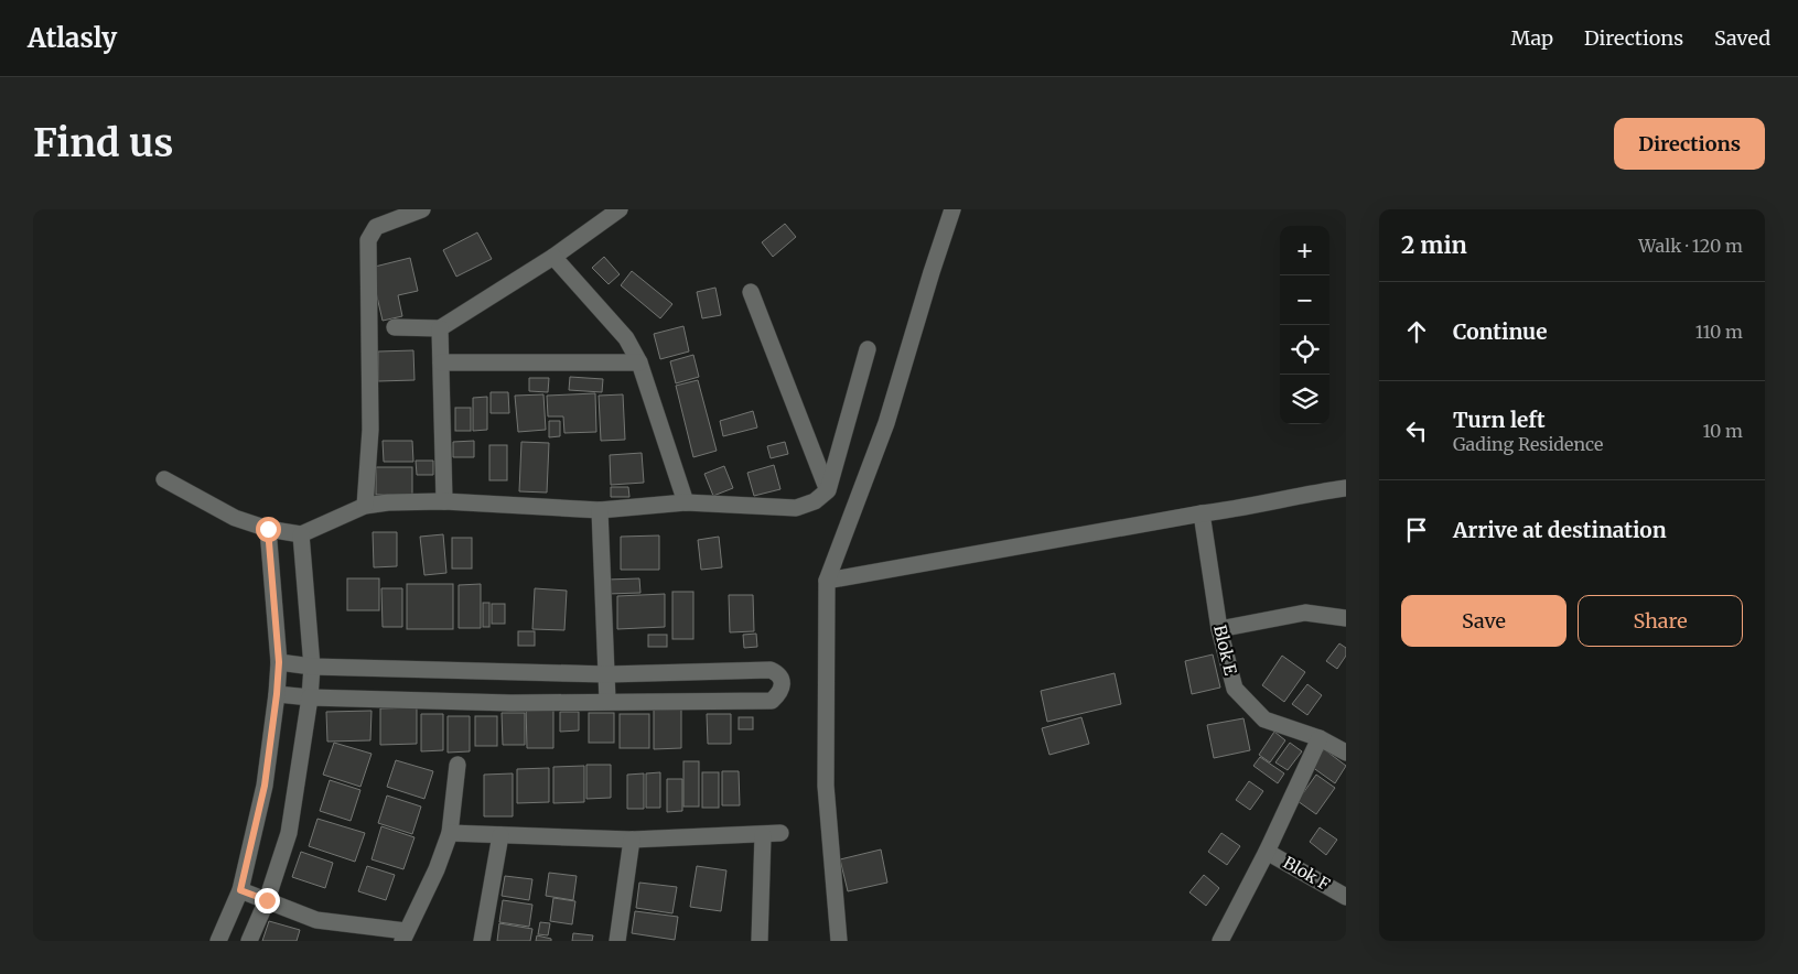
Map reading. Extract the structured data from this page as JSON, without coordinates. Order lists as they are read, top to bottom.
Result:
{
  "streets": {
    "street": ["Blok E", "Blok F"]
  },
  "page": {
    "header": "Atlasly",
    "nav": ["Map", "Directions", "Saved"],
    "buttons": [
      "Directions",
      ["Save", "Share"]
    ],
    "title": "Find us",
    "heading": ["2 min", "Walk · 120 m"],
    "map_buttons": ["+", "−"],
    "list": [
      ["Continue", "110 m"],
      ["Turn left", "Gading Residence", "10 m"],
      "Arrive at destination"
    ]
  }
}
